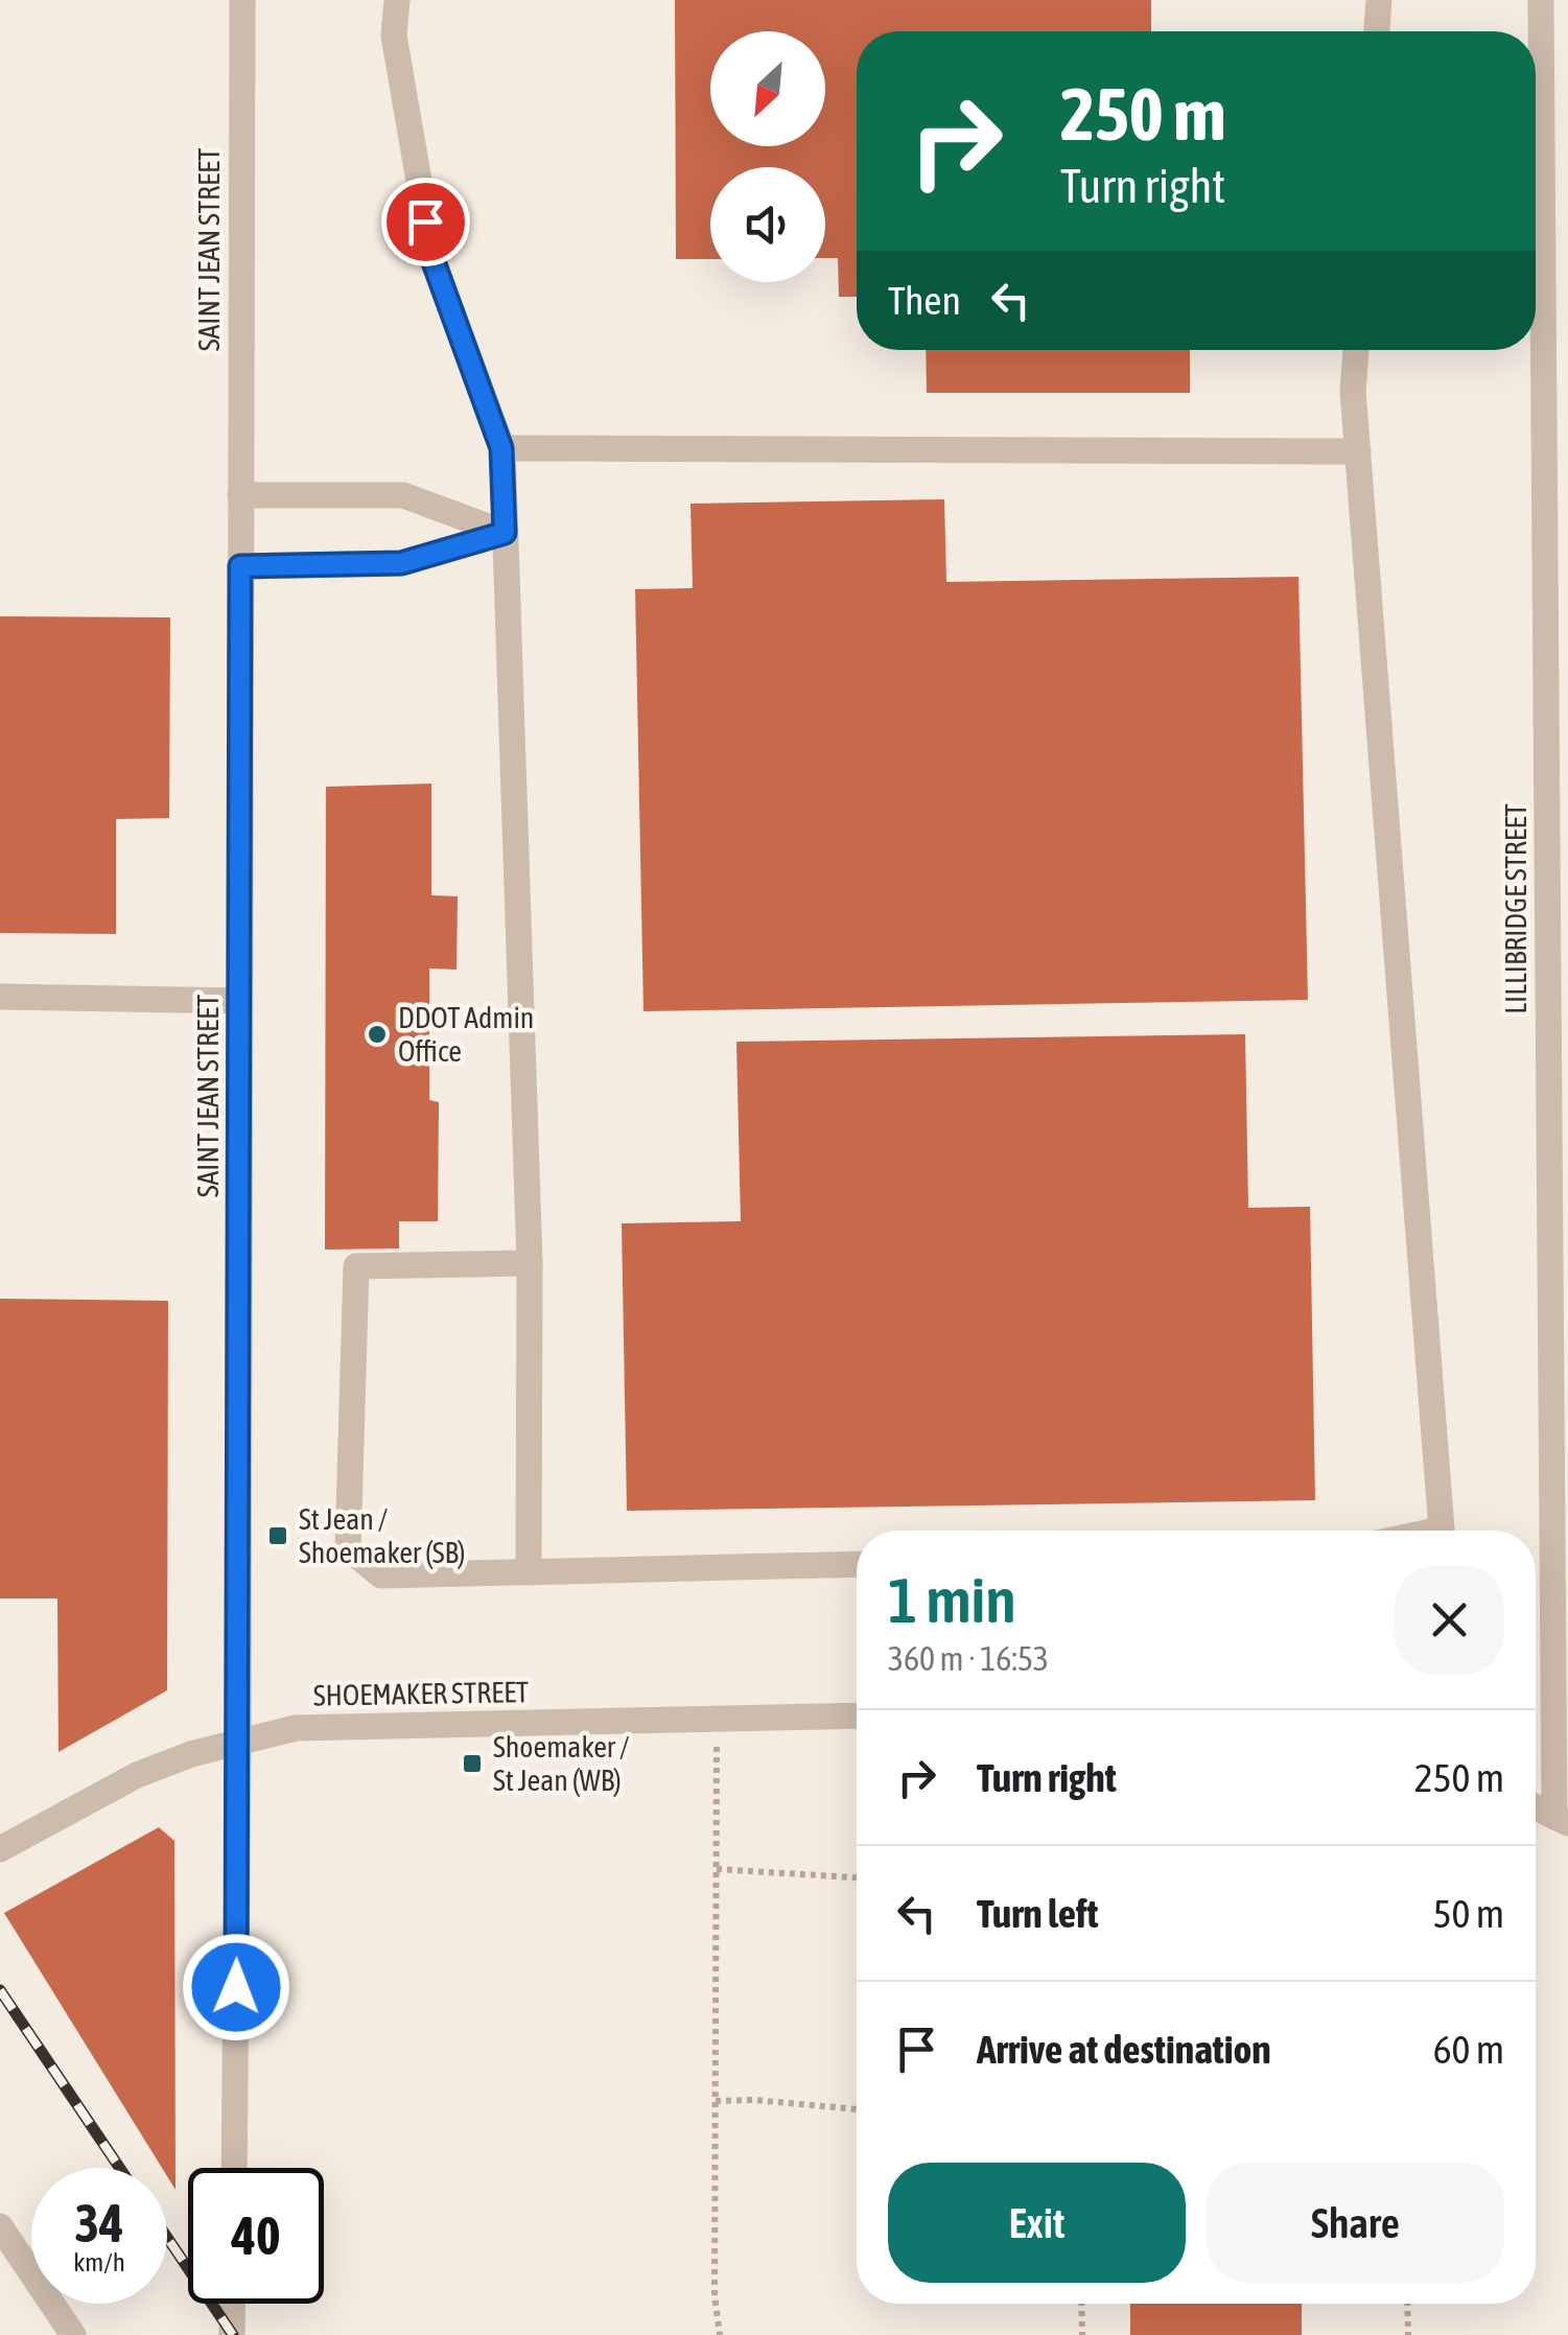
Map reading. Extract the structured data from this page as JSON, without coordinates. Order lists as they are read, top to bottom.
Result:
{
  "streets": {
    "street": ["SAINT JEAN STREET", "LILLIBRIDGE STREET", "SHOEMAKER STREET"]
  },
  "crossings": [
    ["SAINT JEAN STREET", "SHOEMAKER STREET"]
  ],
  "places": {
    "other": ["DDOT Admin Office"],
    "transit": ["St Jean / Shoemaker (SB)", "Shoemaker / St Jean (WB)"]
  },
  "north": "bottom left",
  "page": {
    "turn": ["250 m", "Turn right"],
    "then": "Then",
    "heading": ["1 min", "360 m · 16:53"],
    "list": [
      {
        "name": "Turn right",
        "value": "250 m"
      },
      {
        "name": "Turn left",
        "value": "50 m"
      },
      {
        "name": "Arrive at destination",
        "value": "60 m"
      }
    ],
    "buttons": ["Exit", "Share"],
    "speed": "34 km/h",
    "limit": "40"
  }
}
